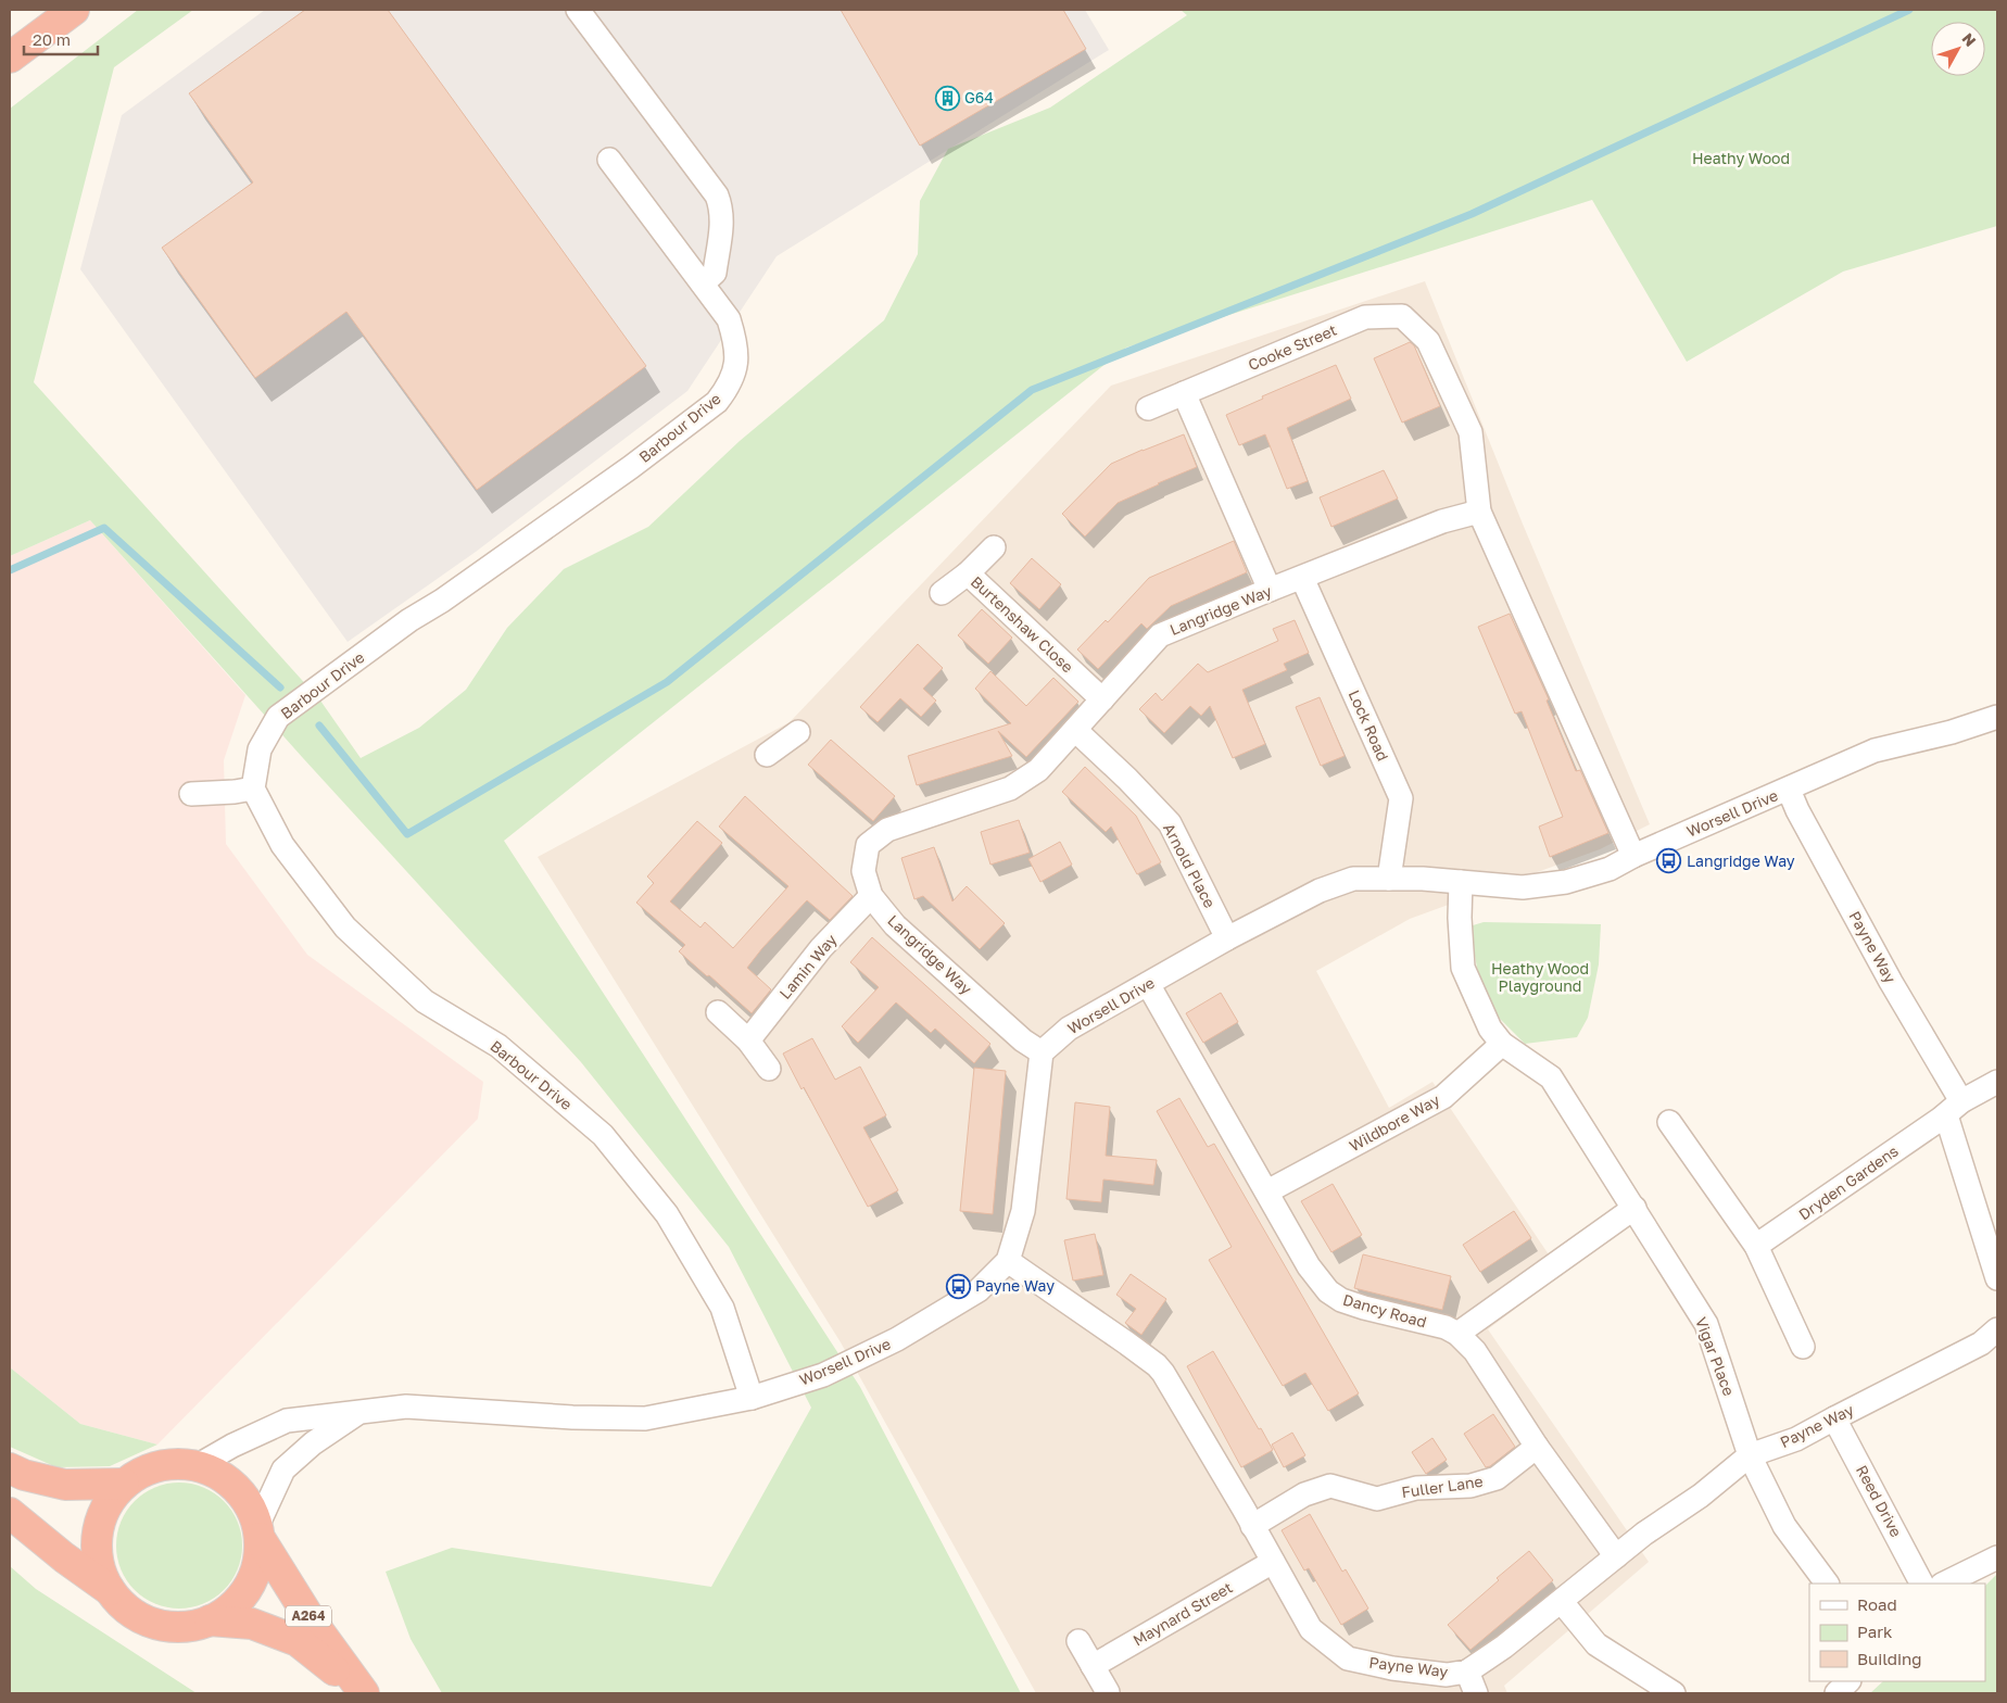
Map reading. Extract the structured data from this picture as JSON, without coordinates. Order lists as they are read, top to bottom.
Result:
{
  "streets": {
    "highway": ["A264"],
    "street": [
      "Cooke Street",
      "Barbour Drive",
      "Langridge Way",
      "Burtenshaw Close",
      "Lock Road",
      "Worsell Drive",
      "Arnold Place",
      "Payne Way",
      "Lamin Way",
      "Wildbore Way",
      "Dryden Gardens",
      "Dancy Road",
      "Vigar Place",
      "Fuller Lane",
      "Reed Drive",
      "Maynard Street"
    ]
  },
  "crossings": [
    ["Cooke Street", "Langridge Way"],
    ["Barbour Drive", "Worsell Drive"],
    ["Langridge Way", "Burtenshaw Close"],
    ["Langridge Way", "Lock Road"],
    ["Langridge Way", "Worsell Drive"],
    ["Langridge Way", "Arnold Place"],
    ["Langridge Way", "Lamin Way"],
    ["Lock Road", "Worsell Drive"],
    ["Worsell Drive", "Arnold Place"],
    ["Worsell Drive", "Payne Way"],
    ["Worsell Drive", "Dancy Road"],
    ["Worsell Drive", "A264"],
    ["Payne Way", "Dryden Gardens"],
    ["Payne Way", "Dancy Road"],
    ["Payne Way", "Vigar Place"],
    ["Payne Way", "Fuller Lane"],
    ["Payne Way", "Reed Drive"],
    ["Payne Way", "Maynard Street"],
    ["Wildbore Way", "Dancy Road"],
    ["Wildbore Way", "Vigar Place"],
    ["Dancy Road", "Fuller Lane"]
  ],
  "parks": ["Heathy Wood", "Heathy Wood Playground"],
  "places": {
    "building": ["G64"],
    "bus stop": ["Langridge Way", "Payne Way"]
  },
  "legend": ["Road", "Park", "Building"],
  "scale_bar": "20 m",
  "north": "top right"
}
